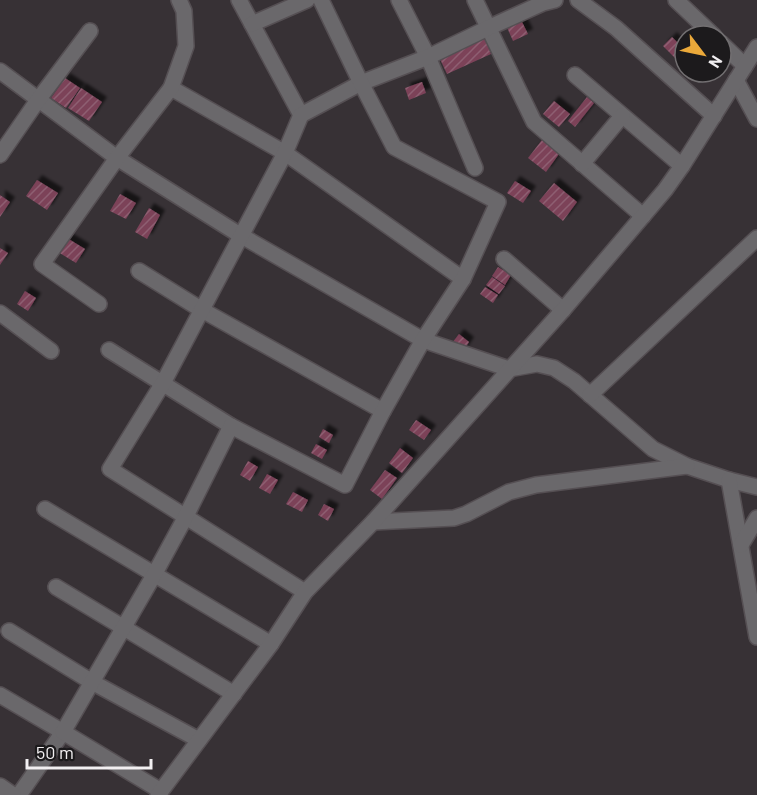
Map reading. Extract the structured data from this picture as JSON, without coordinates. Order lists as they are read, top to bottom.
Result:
{
  "scale_bar": "50 m",
  "north": "bottom right"
}
